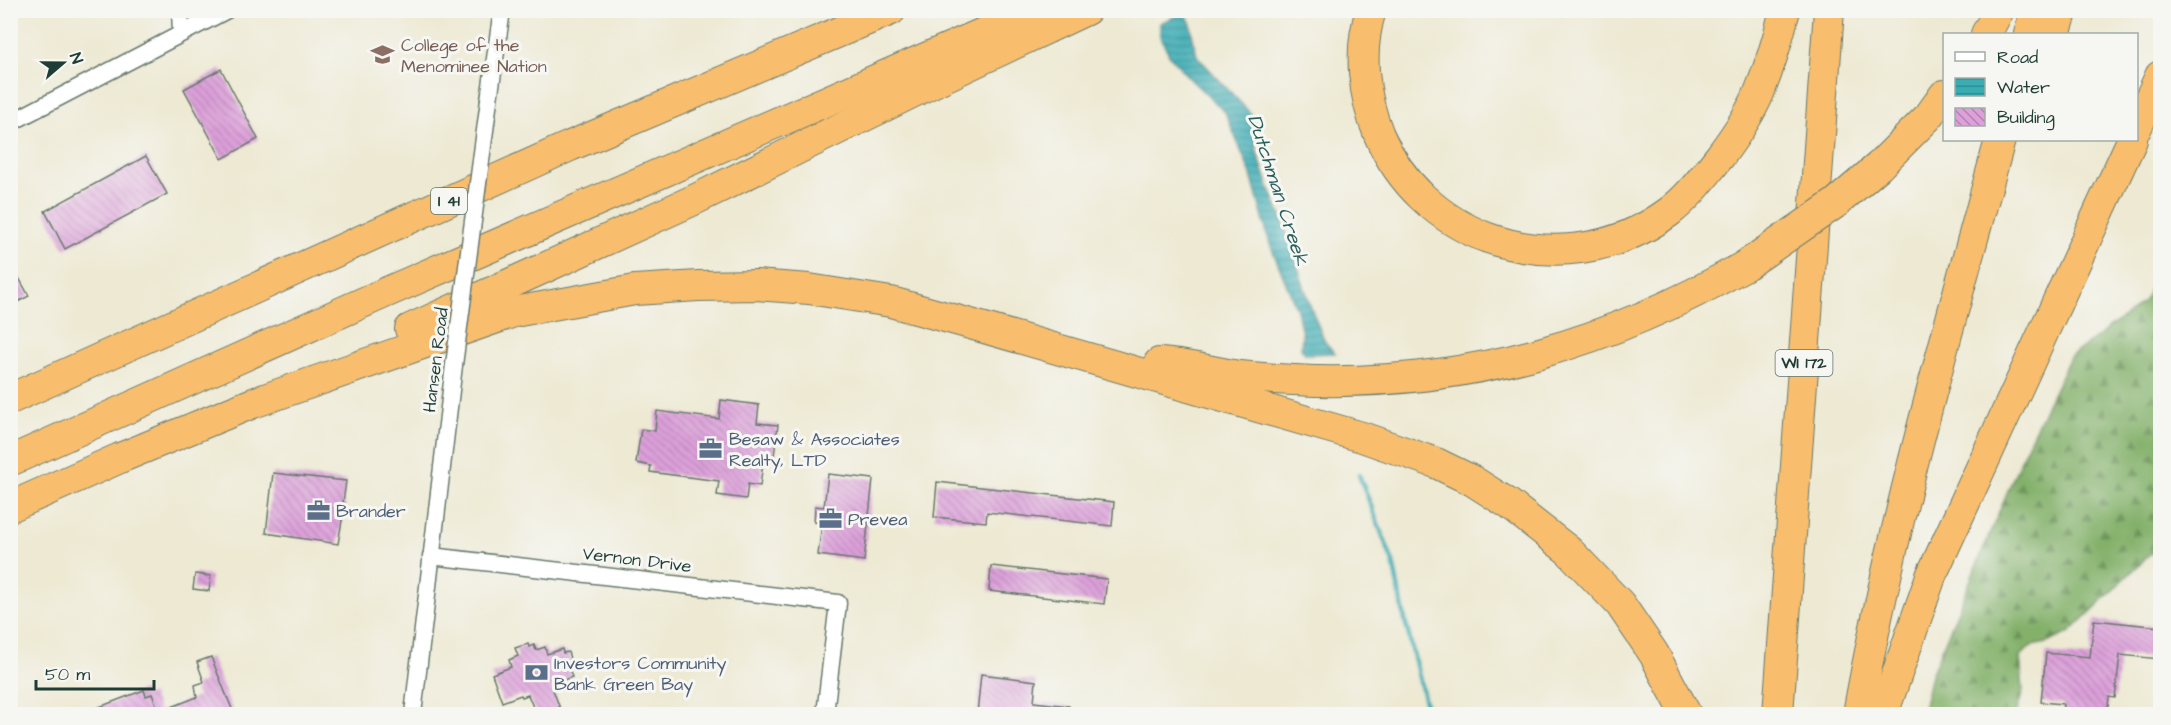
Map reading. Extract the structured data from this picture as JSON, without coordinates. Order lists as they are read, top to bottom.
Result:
{
  "streets": {
    "highway": ["I 41", "WI 172"],
    "street": ["Hansen Road", "Vernon Drive"]
  },
  "crossings": [
    ["Hansen Road", "Vernon Drive"]
  ],
  "water": ["Dutchman Creek"],
  "places": {
    "school or university": ["College of the Menominee Nation"],
    "office": ["Besaw & Associates Realty, LTD", "Brander", "Prevea"],
    "bank": ["Investors Community Bank Green Bay"]
  },
  "legend": ["Road", "Water", "Building"],
  "scale_bar": "50 m",
  "north": "right"
}
